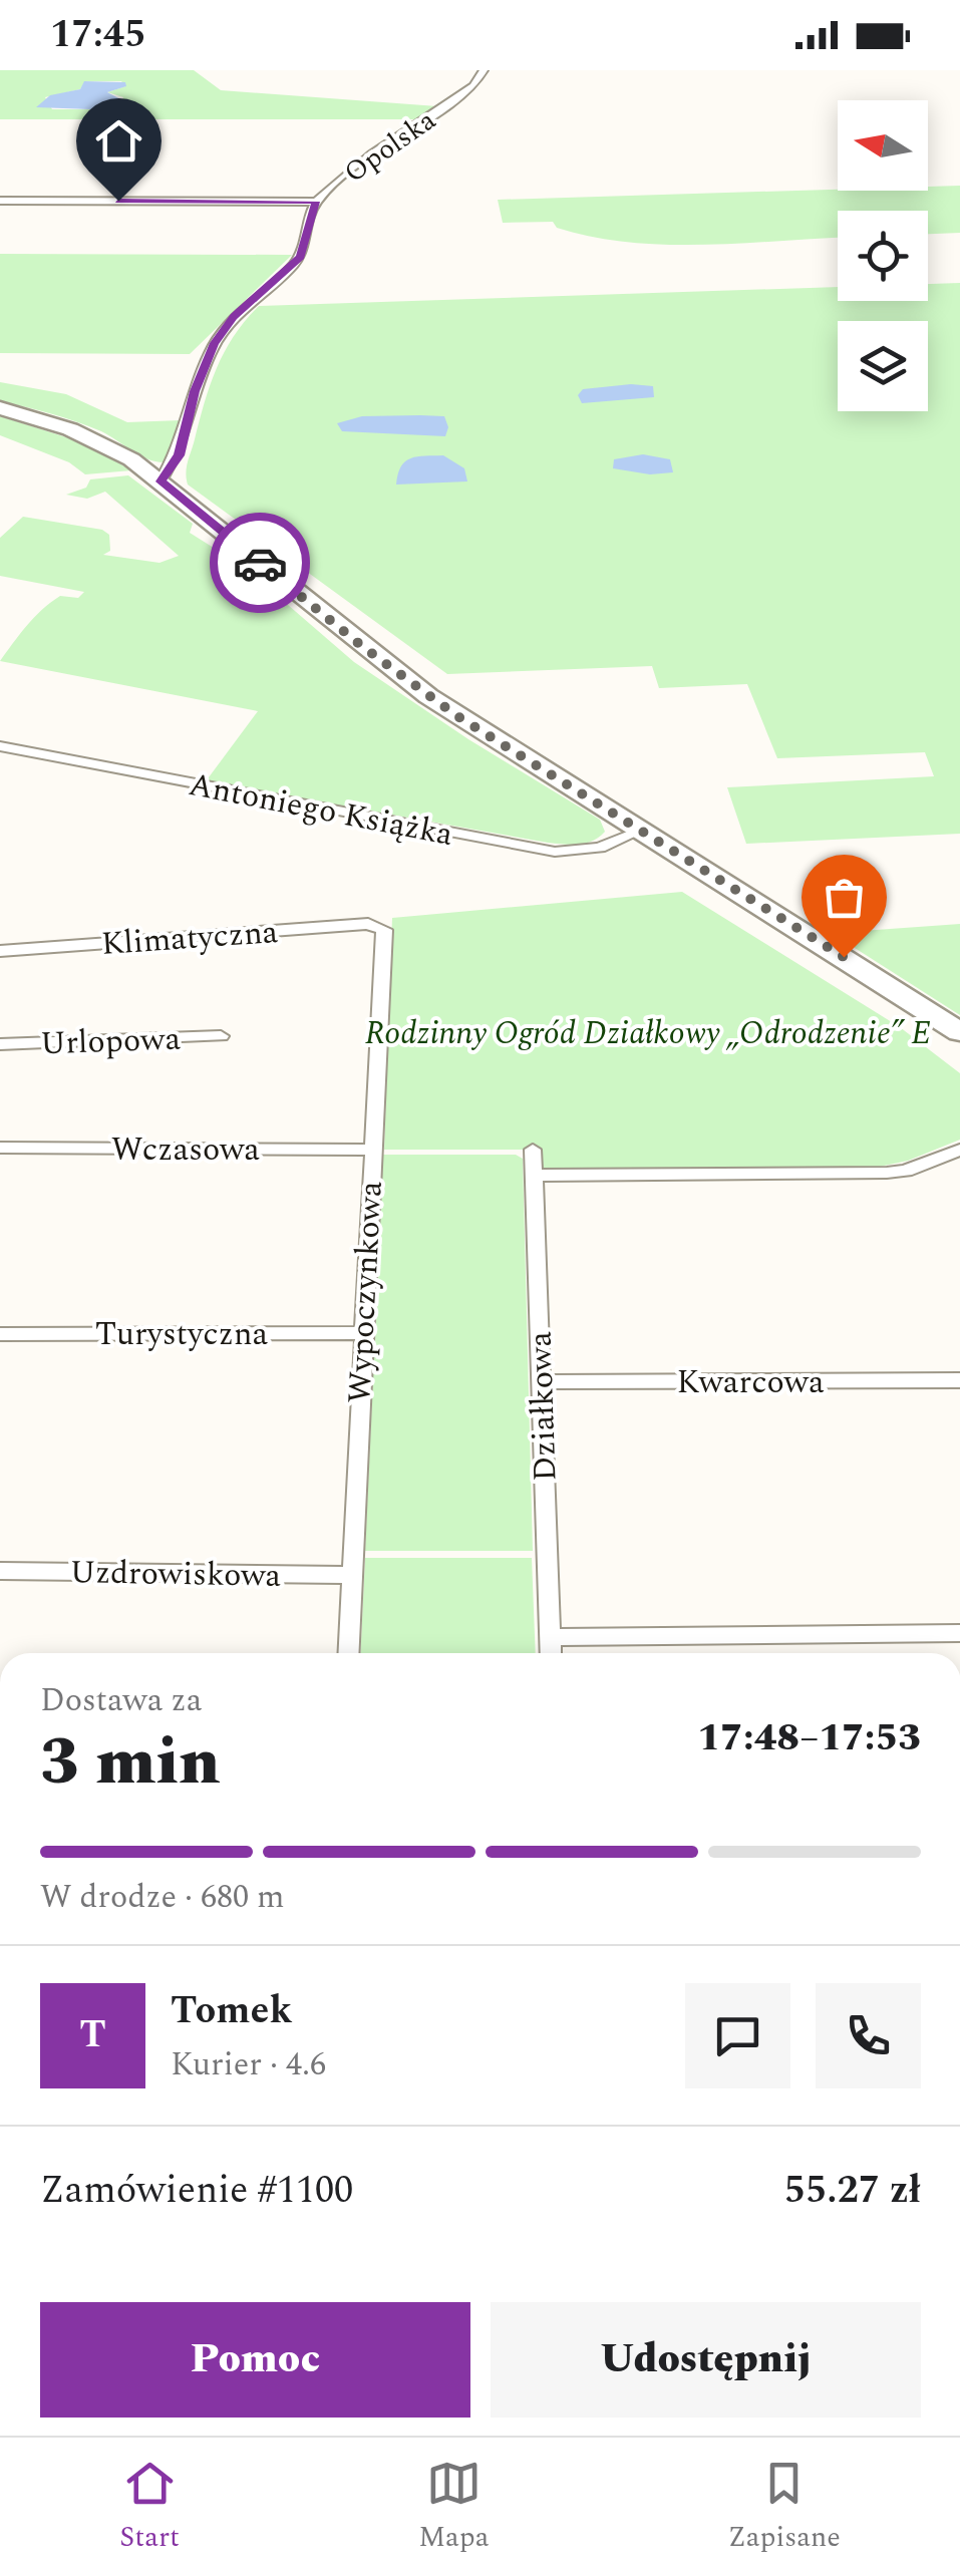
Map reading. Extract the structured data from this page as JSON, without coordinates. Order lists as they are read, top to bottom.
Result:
{
  "streets": {
    "street": [
      "Opolska",
      "Antoniego Książka",
      "Klimatyczna",
      "Urlopowa",
      "Wczasowa",
      "Wypoczynkowa",
      "Turystyczna",
      "Kwarcowa",
      "Działkowa",
      "Uzdrowiskowa"
    ]
  },
  "crossings": [
    ["Klimatyczna", "Wypoczynkowa"],
    ["Wczasowa", "Wypoczynkowa"],
    ["Wypoczynkowa", "Turystyczna"],
    ["Wypoczynkowa", "Uzdrowiskowa"],
    ["Kwarcowa", "Działkowa"]
  ],
  "parks": ["Rodzinny Ogród Działkowy „Odrodzenie” E"],
  "north": "left",
  "page": {
    "status": "17:45",
    "heading": ["3 min", "Dostawa za", "17:48–17:53"],
    "panel": [
      "Tomek",
      "Kurier · 4.6",
      "Zamówienie #1100",
      "55.27 zł"
    ],
    "bar": "W drodze · 680 m",
    "round": "T",
    "buttons": ["Pomoc", "Udostępnij"],
    "tabs": ["Start", "Mapa", "Zapisane"]
  }
}
